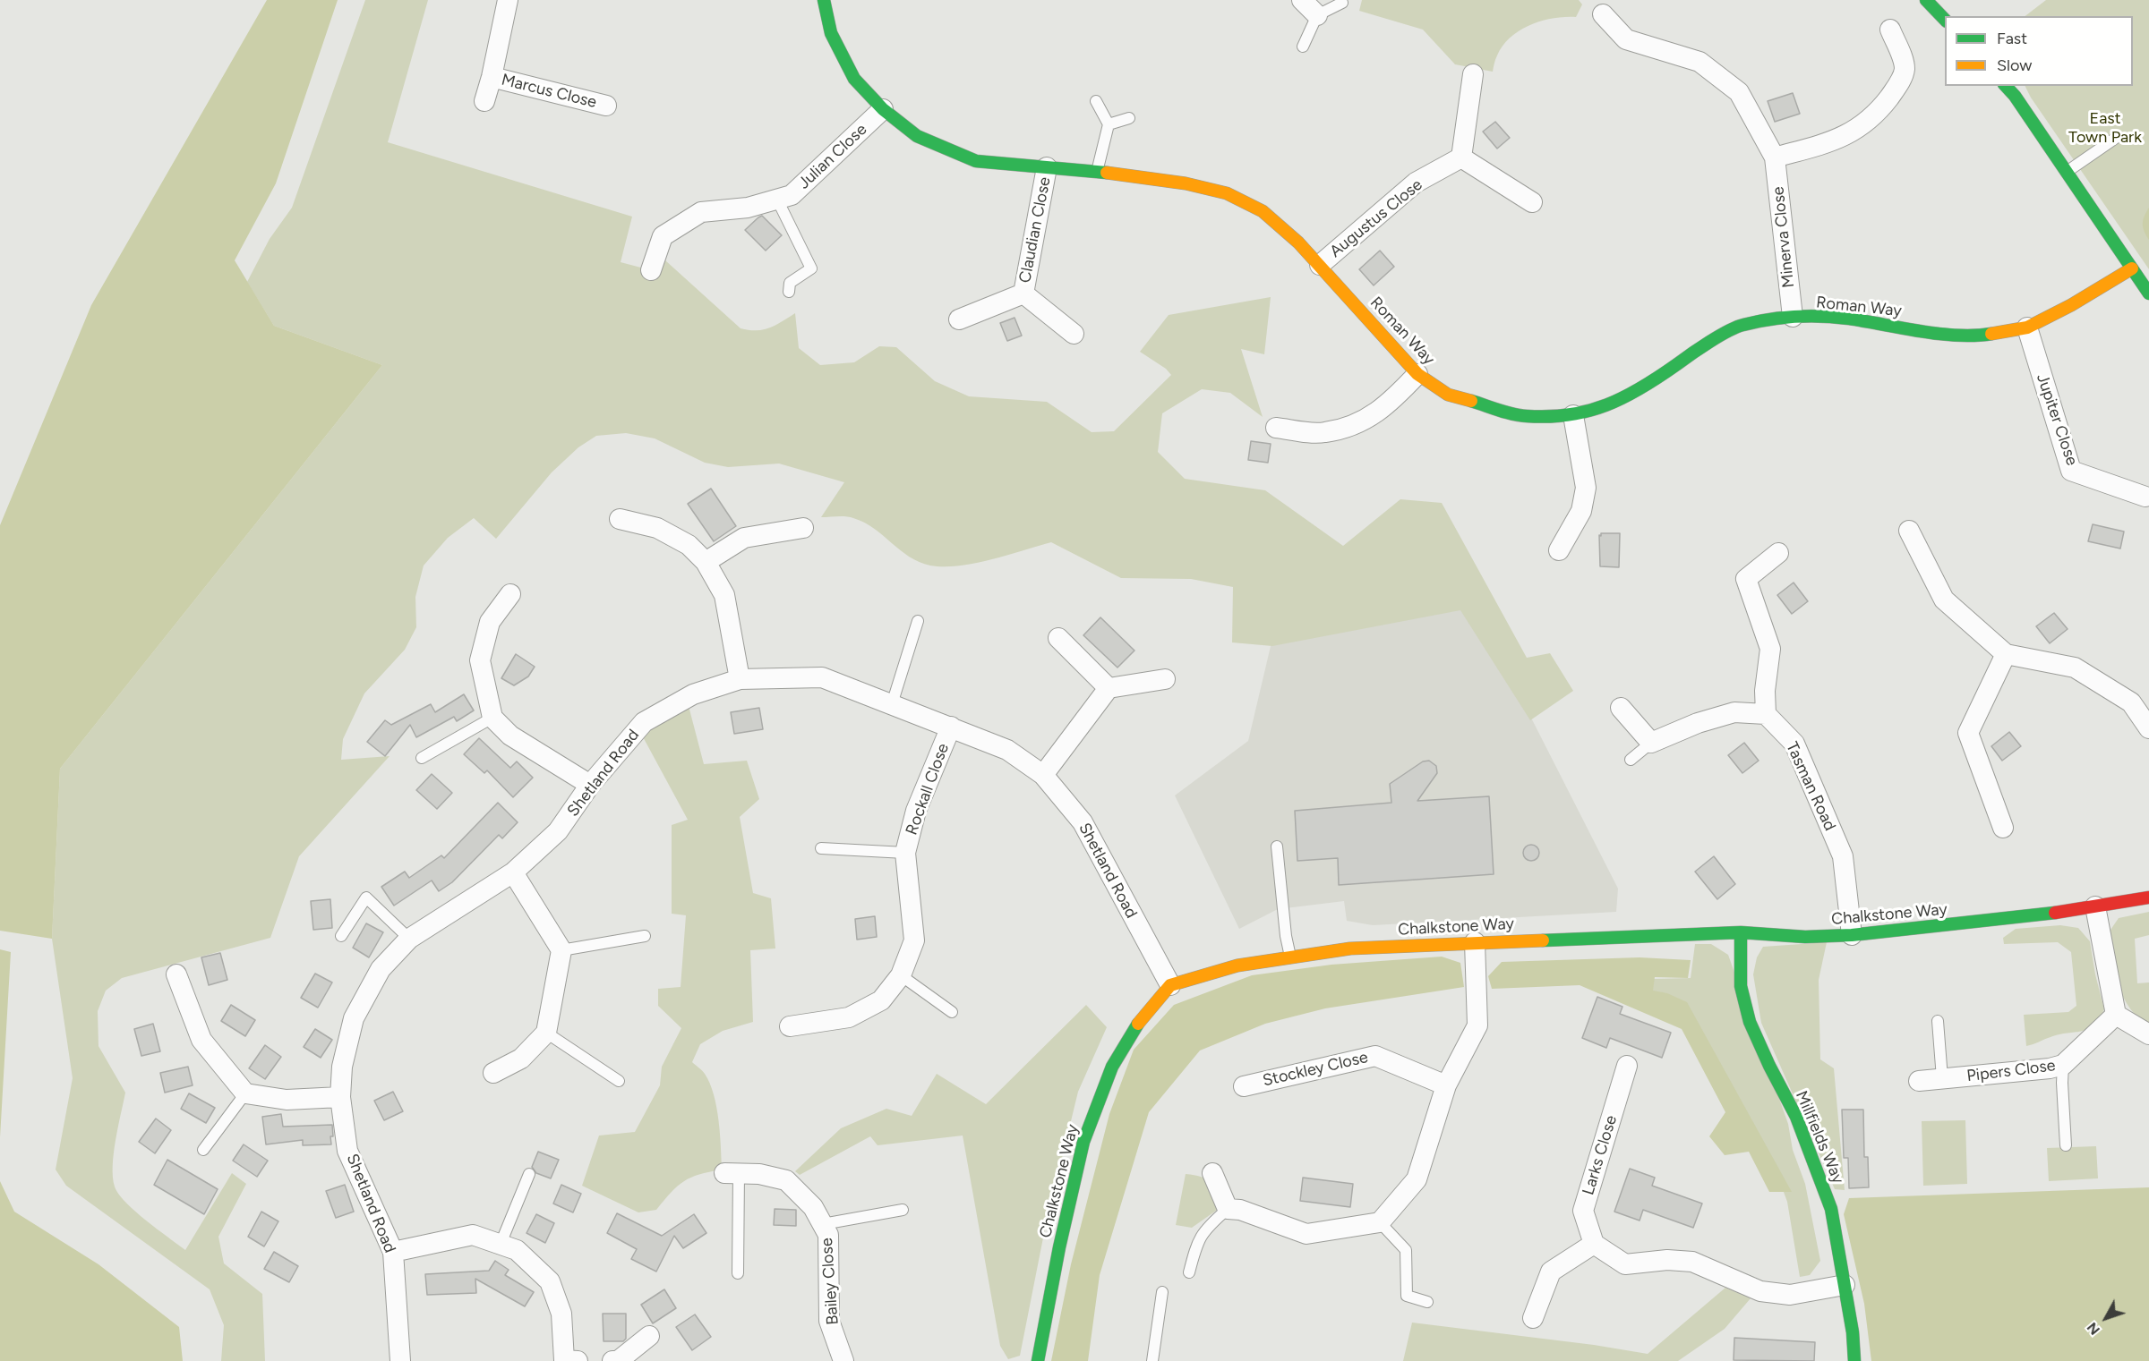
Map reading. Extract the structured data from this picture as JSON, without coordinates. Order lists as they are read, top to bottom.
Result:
{
  "streets": {
    "street": [
      "Marcus Close",
      "Julian Close",
      "Augustus Close",
      "Claudian Close",
      "Minerva Close",
      "Roman Way",
      "Jupiter Close",
      "Shetland Road",
      "Tasman Road",
      "Rockall Close",
      "Chalkstone Way",
      "Stockley Close",
      "Pipers Close",
      "Millfields Way",
      "Larks Close",
      "Bailey Close"
    ]
  },
  "crossings": [
    ["Julian Close", "Roman Way"],
    ["Augustus Close", "Roman Way"],
    ["Claudian Close", "Roman Way"],
    ["Minerva Close", "Roman Way"],
    ["Roman Way", "Jupiter Close"],
    ["Shetland Road", "Rockall Close"],
    ["Shetland Road", "Chalkstone Way"],
    ["Tasman Road", "Chalkstone Way"],
    ["Chalkstone Way", "Millfields Way"]
  ],
  "parks": ["East Town Park"],
  "legend": ["Fast", "Slow"],
  "north": "bottom left"
}
